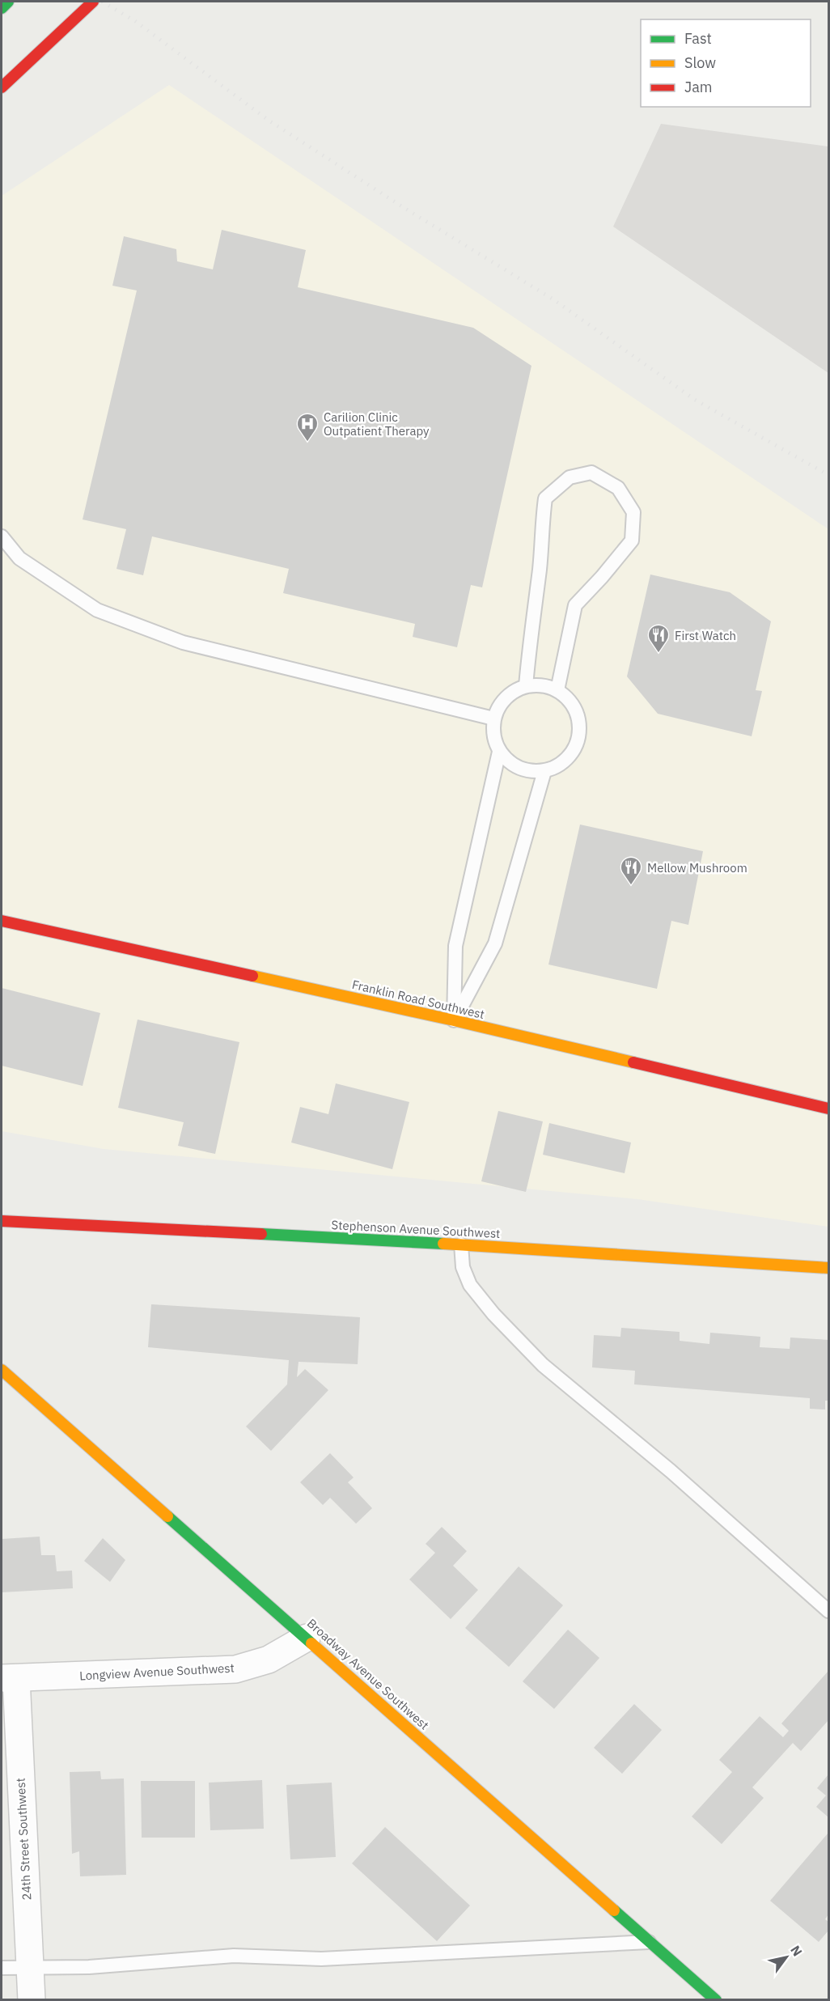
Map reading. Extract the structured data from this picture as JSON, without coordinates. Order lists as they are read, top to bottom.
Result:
{
  "streets": {
    "street": [
      "Franklin Road Southwest",
      "Stephenson Avenue Southwest",
      "Longview Avenue Southwest",
      "Broadway Avenue Southwest",
      "24th Street Southwest"
    ]
  },
  "crossings": [
    ["Longview Avenue Southwest", "Broadway Avenue Southwest"],
    ["Longview Avenue Southwest", "24th Street Southwest"]
  ],
  "places": {
    "hospital": ["Carilion Clinic Outpatient Therapy"],
    "restaurant": ["First Watch", "Mellow Mushroom"]
  },
  "legend": ["Fast", "Slow", "Jam"],
  "north": "top right"
}
